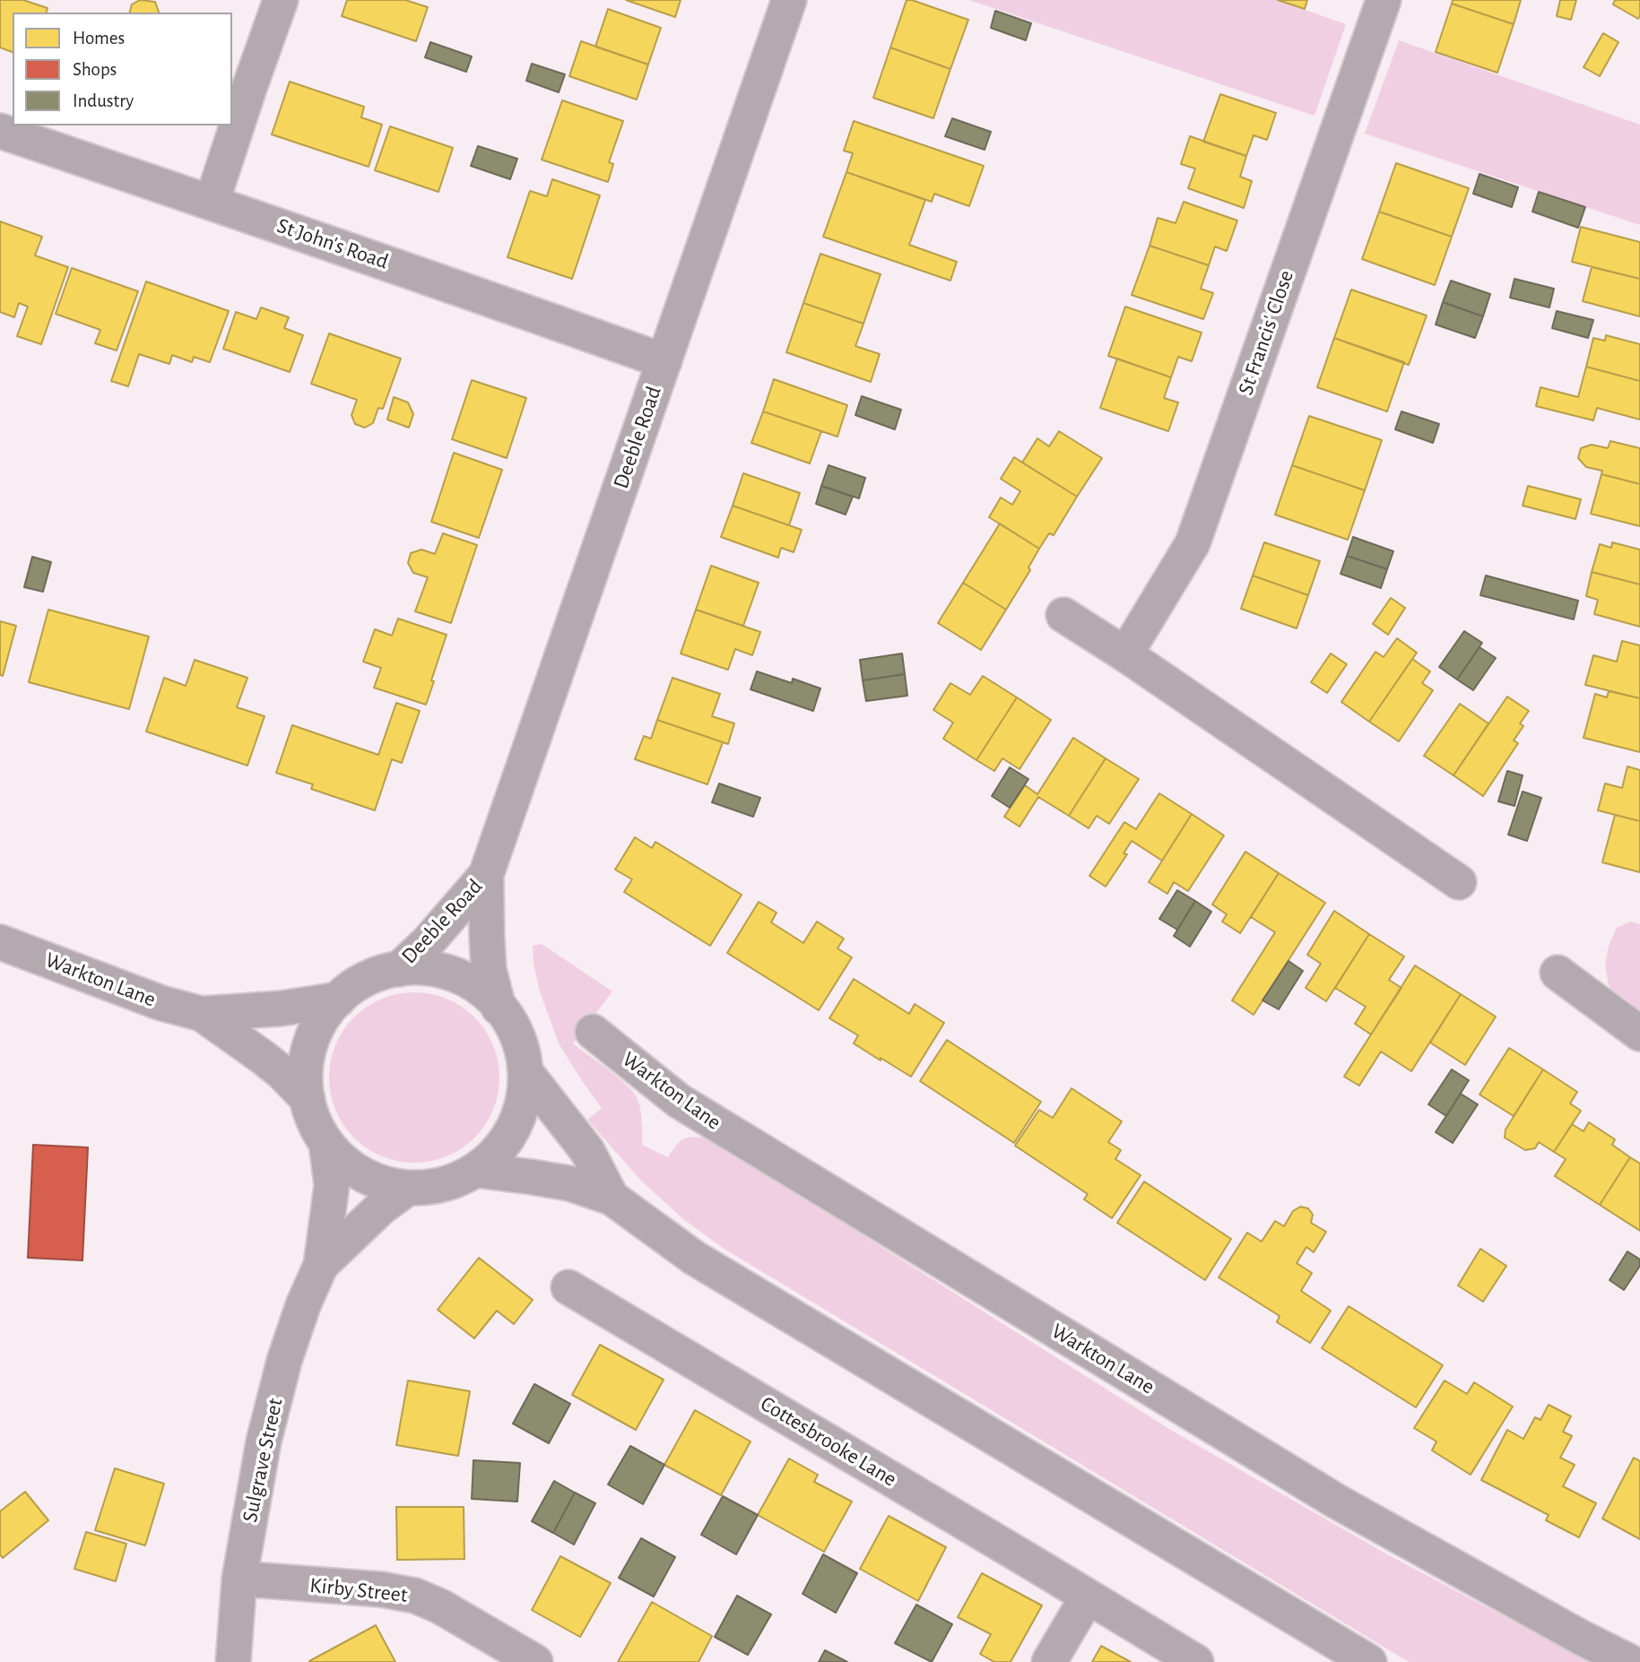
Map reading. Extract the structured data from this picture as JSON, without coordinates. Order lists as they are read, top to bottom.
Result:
{
  "streets": {
    "street": [
      "St John's Road",
      "St Francis' Close",
      "Deeble Road",
      "Warkton Lane",
      "Cottesbrooke Lane",
      "Sulgrave Street",
      "Kirby Street"
    ]
  },
  "crossings": [
    ["St John's Road", "Deeble Road"],
    ["Deeble Road", "Warkton Lane"],
    ["Deeble Road", "Sulgrave Street"],
    ["Warkton Lane", "Sulgrave Street"],
    ["Sulgrave Street", "Kirby Street"]
  ],
  "legend": ["Homes", "Shops", "Industry"]
}
